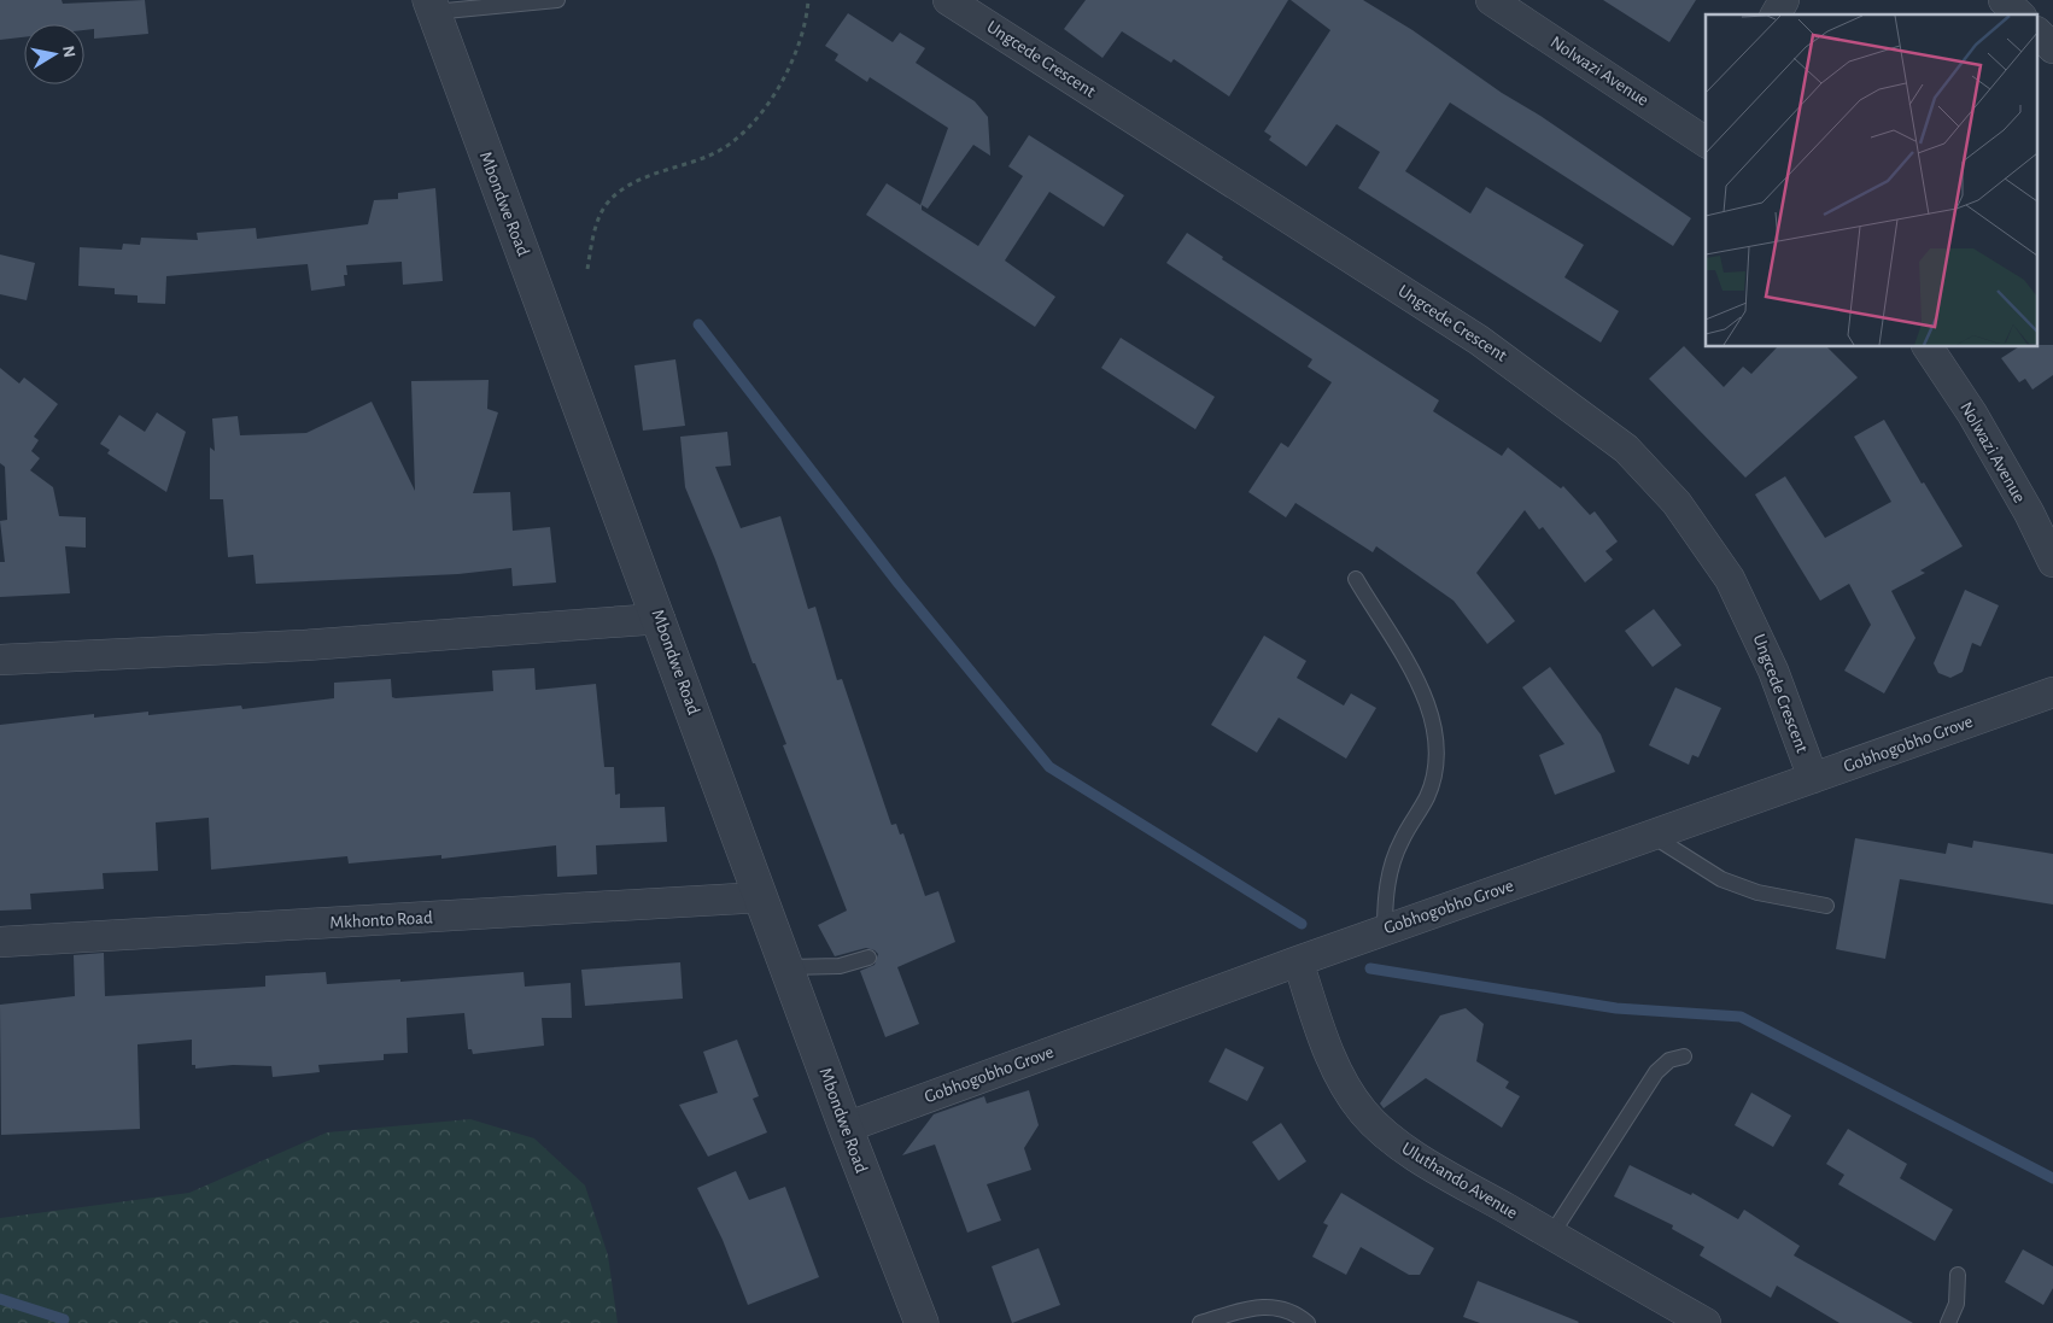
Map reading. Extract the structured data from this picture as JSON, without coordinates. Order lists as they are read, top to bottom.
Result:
{
  "streets": {
    "street": [
      "Ungcede Crescent",
      "Nolwazi Avenue",
      "Mbondwe Road",
      "Gobhogobho Grove",
      "Mkhonto Road",
      "Uluthando Avenue"
    ]
  },
  "crossings": [
    ["Ungcede Crescent", "Gobhogobho Grove"],
    ["Mbondwe Road", "Gobhogobho Grove"],
    ["Mbondwe Road", "Mkhonto Road"],
    ["Gobhogobho Grove", "Uluthando Avenue"]
  ],
  "north": "right"
}
